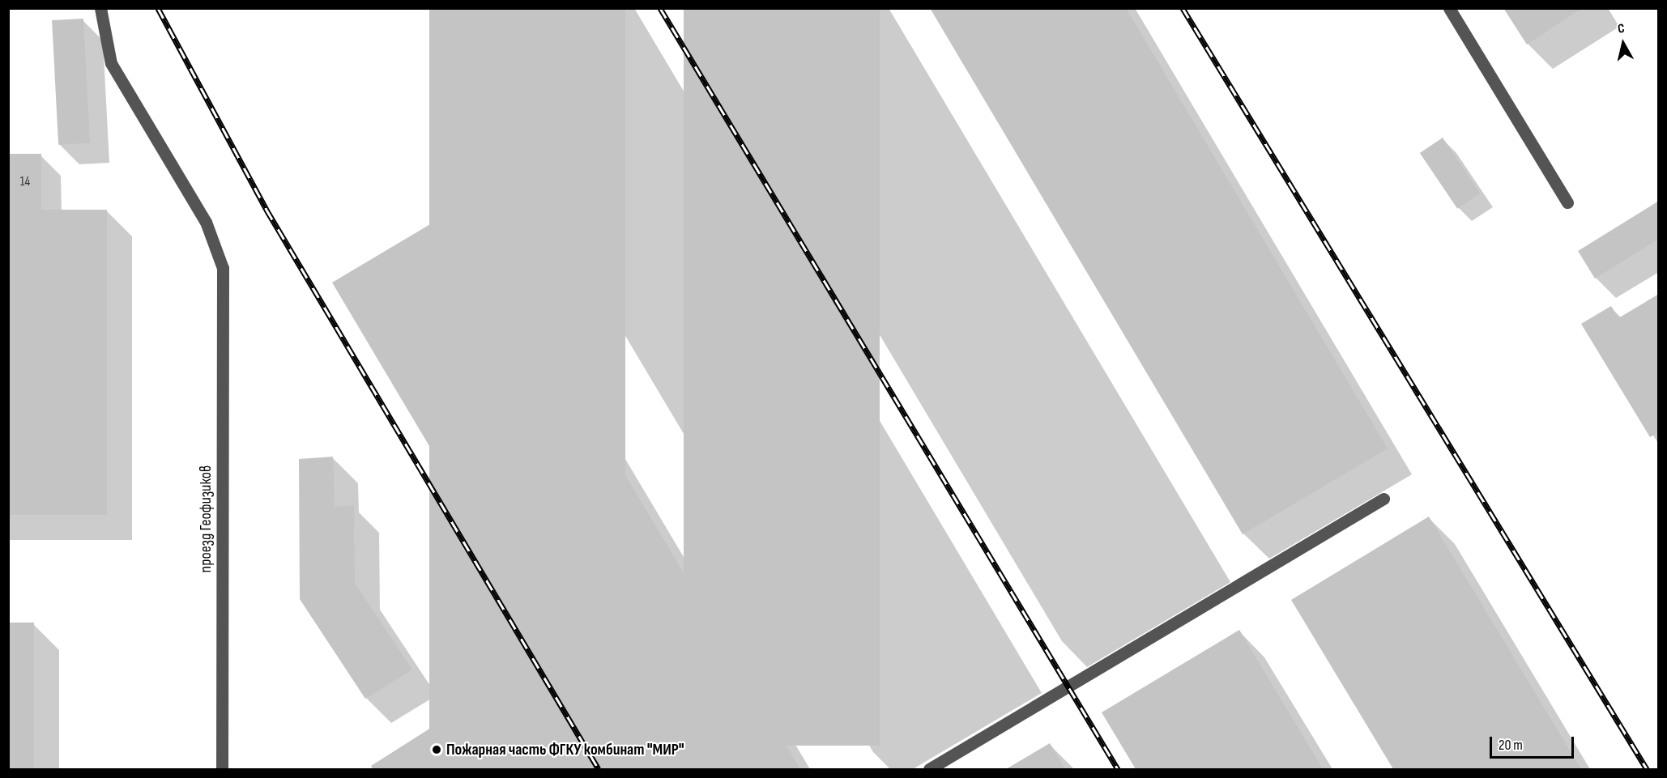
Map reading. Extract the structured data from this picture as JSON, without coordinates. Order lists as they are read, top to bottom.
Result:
{
  "streets": {
    "street": ["проезд Геофизиков"]
  },
  "places": ["Пожарная часть ФГКУ комбинат \"МИР\""],
  "house_numbers": ["14"],
  "scale_bar": "20 m",
  "north": "top"
}
